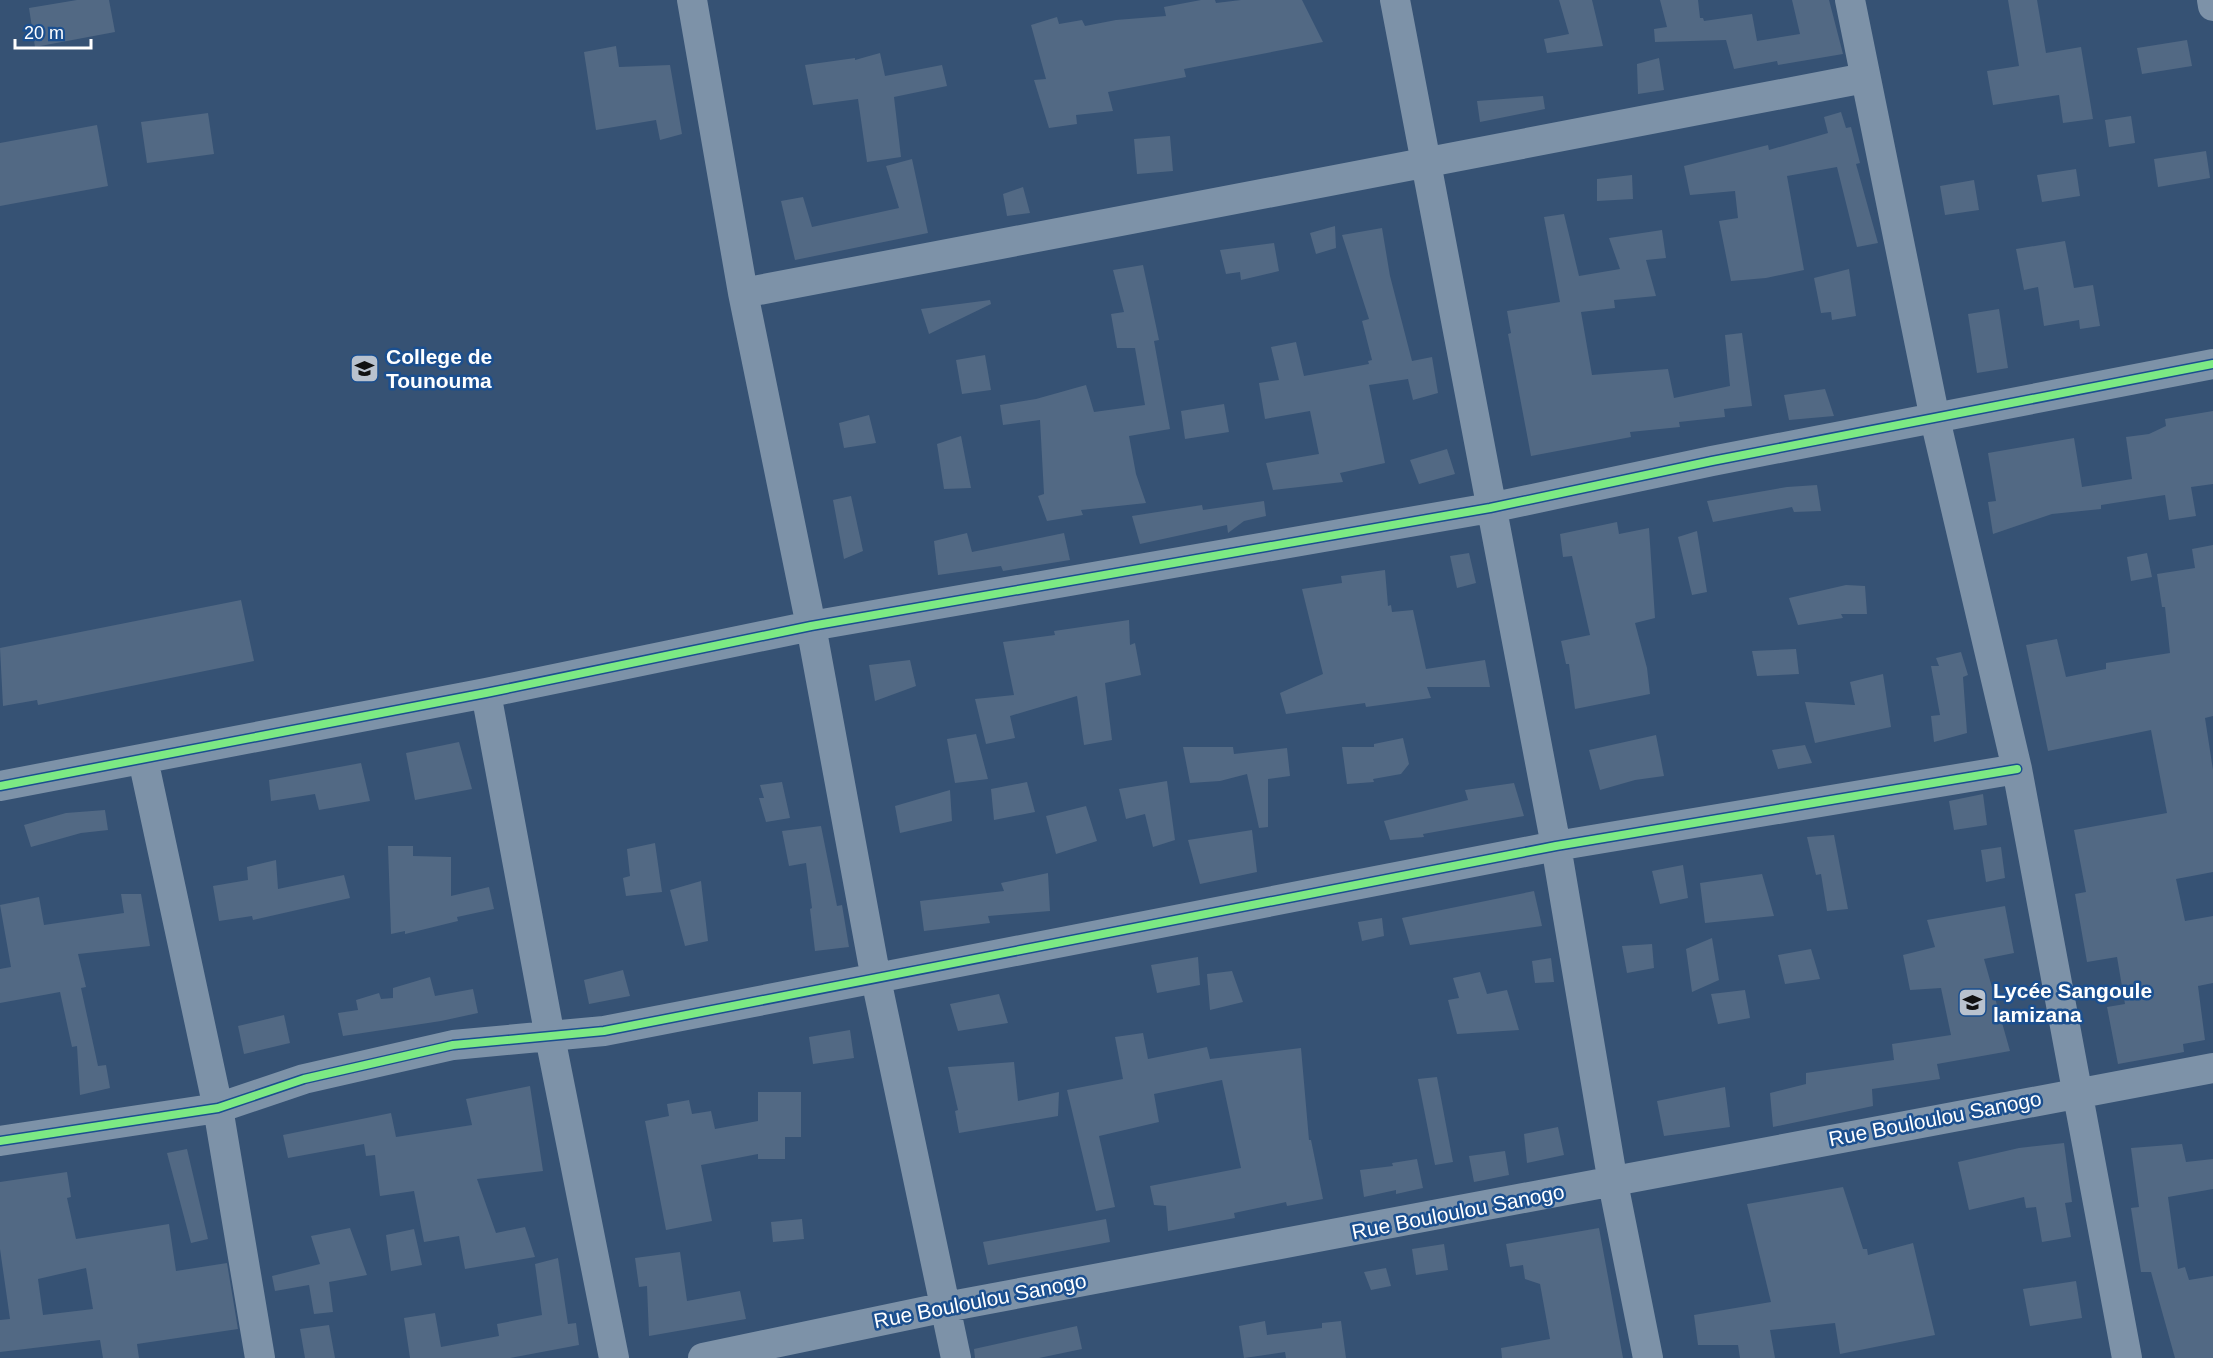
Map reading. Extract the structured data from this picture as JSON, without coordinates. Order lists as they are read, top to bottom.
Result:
{
  "streets": {
    "street": ["Rue Bouloulou Sanogo"]
  },
  "places": {
    "school or university": ["College de Tounouma", "Lycée Sangoule lamizana"]
  },
  "scale_bar": "20 m"
}
